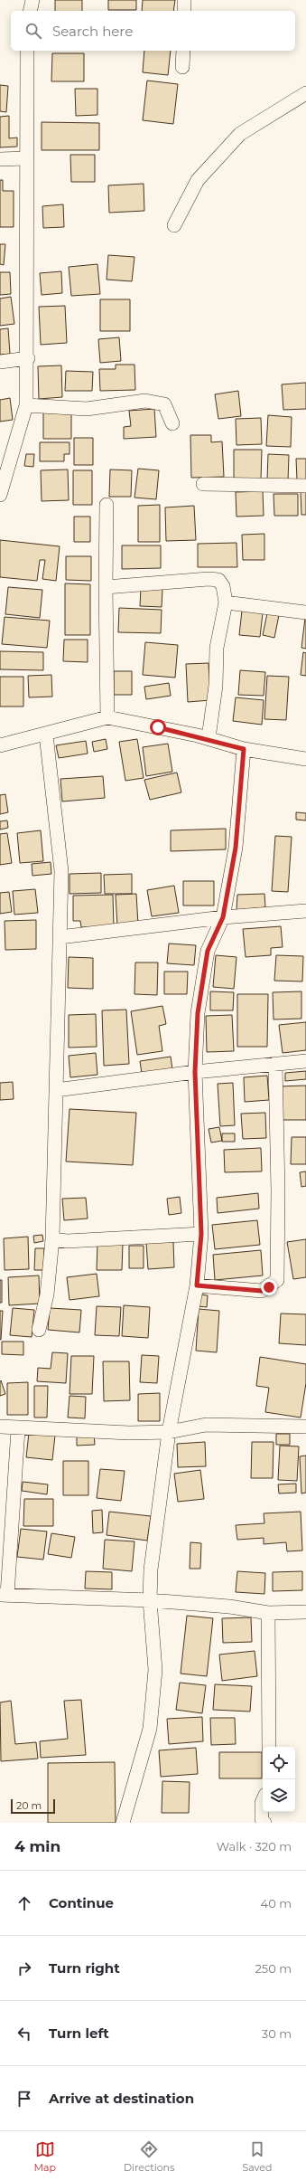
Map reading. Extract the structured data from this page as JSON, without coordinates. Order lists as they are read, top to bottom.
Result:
{
  "scale_bar": "20 m",
  "page": {
    "search": "Search here",
    "scale": "20 m",
    "heading": ["4 min", "Walk · 320 m"],
    "list": [
      ["Continue", "40 m"],
      ["Turn right", "250 m"],
      ["Turn left", "30 m"],
      "Arrive at destination"
    ],
    "nav": ["Map", "Directions", "Saved"]
  }
}
